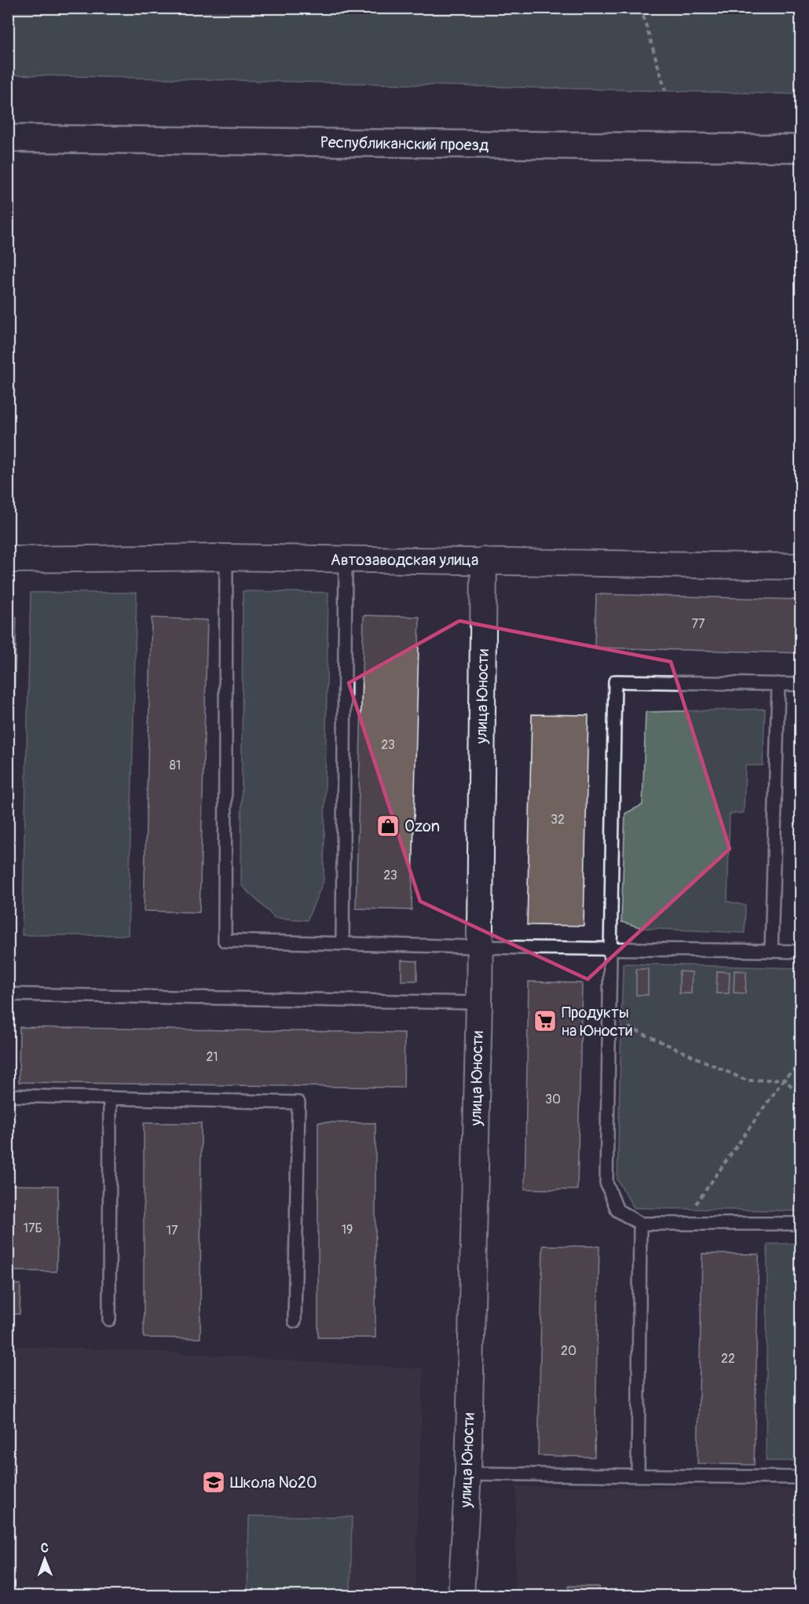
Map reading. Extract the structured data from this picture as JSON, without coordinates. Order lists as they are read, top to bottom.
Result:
{
  "streets": {
    "street": ["Республиканский проезд", "Автозаводская улица", "улица Юности"]
  },
  "crossings": [
    ["Автозаводская улица", "улица Юности"]
  ],
  "places": {
    "shop": ["Ozon"],
    "supermarket": ["Продукты на Юности"],
    "school or university": ["Школа №20"]
  },
  "house_numbers": [
    "77",
    "23",
    "81",
    "32",
    "23",
    "21",
    "30",
    "17Б",
    "19",
    "17",
    "20",
    "22"
  ],
  "north": "top"
}
